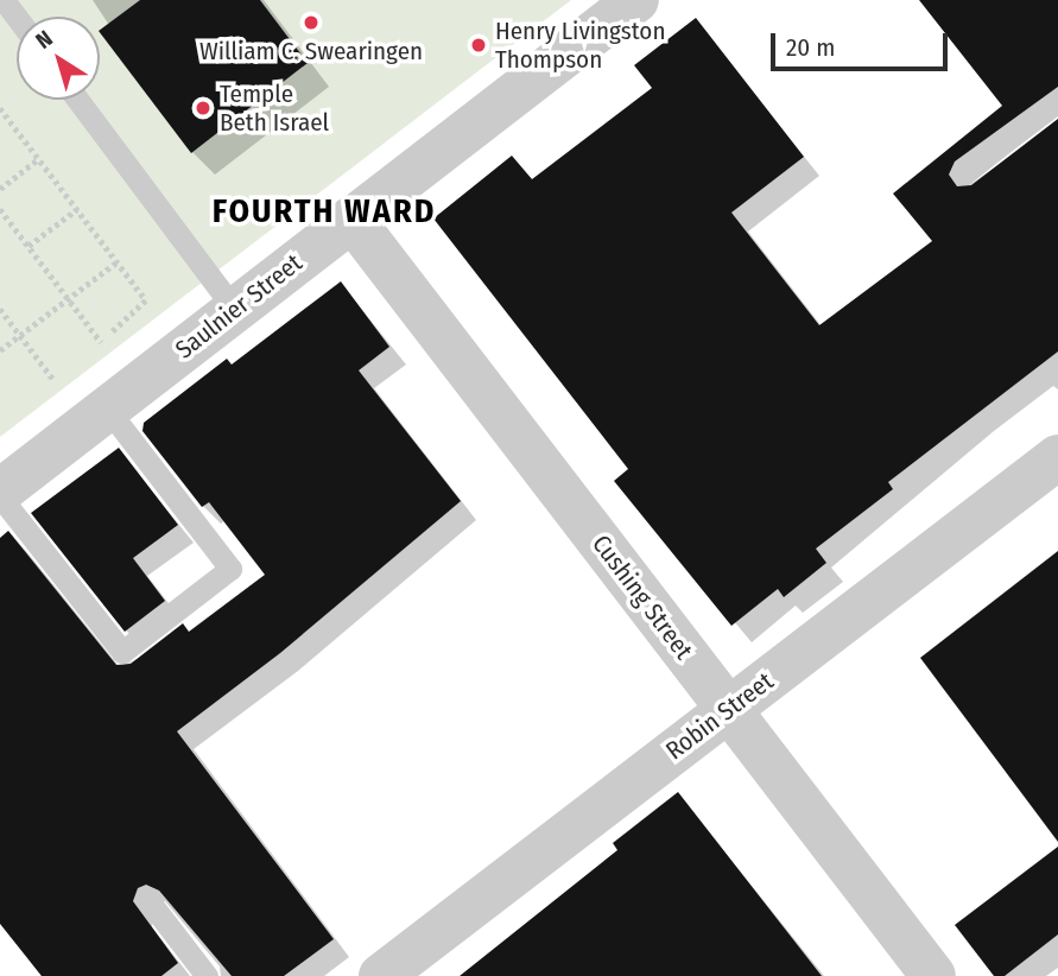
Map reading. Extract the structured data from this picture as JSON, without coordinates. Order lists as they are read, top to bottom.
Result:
{
  "streets": {
    "street": ["Saulnier Street", "Cushing Street", "Robin Street"]
  },
  "crossings": [
    ["Saulnier Street", "Cushing Street"],
    ["Cushing Street", "Robin Street"]
  ],
  "districts": ["FOURTH WARD"],
  "places": ["William C. Swearingen", "Henry Livingston Thompson", "Temple Beth Israel"],
  "scale_bar": "20 m",
  "north": "top left"
}
